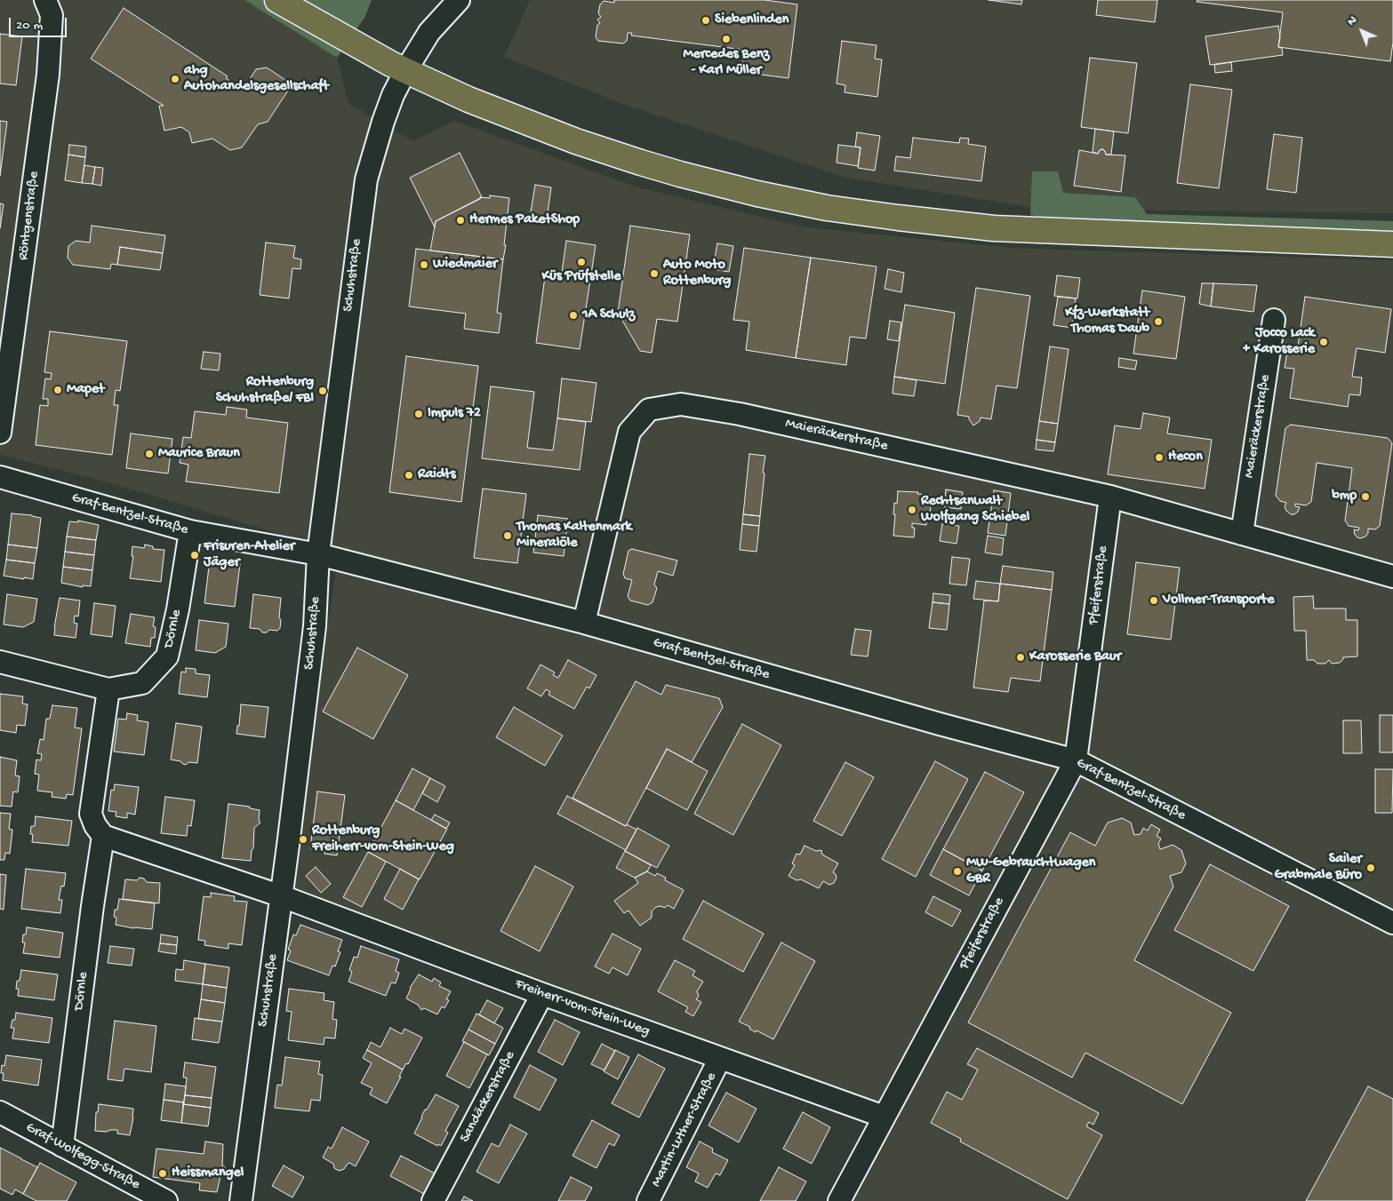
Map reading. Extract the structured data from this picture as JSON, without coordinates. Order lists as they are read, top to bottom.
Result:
{
  "streets": {
    "street": [
      "Röntgenstraße",
      "Schuhstraße",
      "Maieräckerstraße",
      "Graf-Bentzel-Straße",
      "Pfeiferstraße",
      "Dörnle",
      "Freiherr-vom-Stein-Weg",
      "Sandäckerstraße",
      "Martin-Luther-Straße",
      "Graf-Wolfegg-Straße"
    ]
  },
  "crossings": [
    ["Schuhstraße", "Graf-Bentzel-Straße"],
    ["Schuhstraße", "Freiherr-vom-Stein-Weg"],
    ["Maieräckerstraße", "Graf-Bentzel-Straße"],
    ["Maieräckerstraße", "Pfeiferstraße"],
    ["Graf-Bentzel-Straße", "Pfeiferstraße"],
    ["Graf-Bentzel-Straße", "Dörnle"],
    ["Pfeiferstraße", "Freiherr-vom-Stein-Weg"],
    ["Dörnle", "Graf-Wolfegg-Straße"],
    ["Freiherr-vom-Stein-Weg", "Sandäckerstraße"],
    ["Freiherr-vom-Stein-Weg", "Martin-Luther-Straße"]
  ],
  "places": [
    "Siebenlinden",
    "Mercedes Benz - Karl Müller",
    "ahg Autohandelsgesellschaft",
    "Hermes PaketShop",
    "Küs Prüfstelle",
    "Wiedmaier",
    "Auto Moto Rottenburg",
    "1A Schulz",
    "Kfz-Werkstatt Thomas Daub",
    "Jocco Lack + Karosserie",
    "Mapet",
    "Rottenburg Schuhstraße/ FBI",
    "Impuls 72",
    "Maurice Braun",
    "Hecon",
    "Raidts",
    "bmp",
    "Rechtsanwalt Wolfgang Schiebel",
    "Thomas Kaltenmark Mineralöle",
    "Frisuren-Atelier Jäger",
    "Vollmer-Transporte",
    "Karosserie Baur",
    "Rottenburg Freiherr-vom-Stein-Weg",
    "Sailer Grabmale Büro",
    "MW-Gebrauchtwagen GBR",
    "Heissmangel"
  ],
  "scale_bar": "20 m",
  "north": "top left"
}
